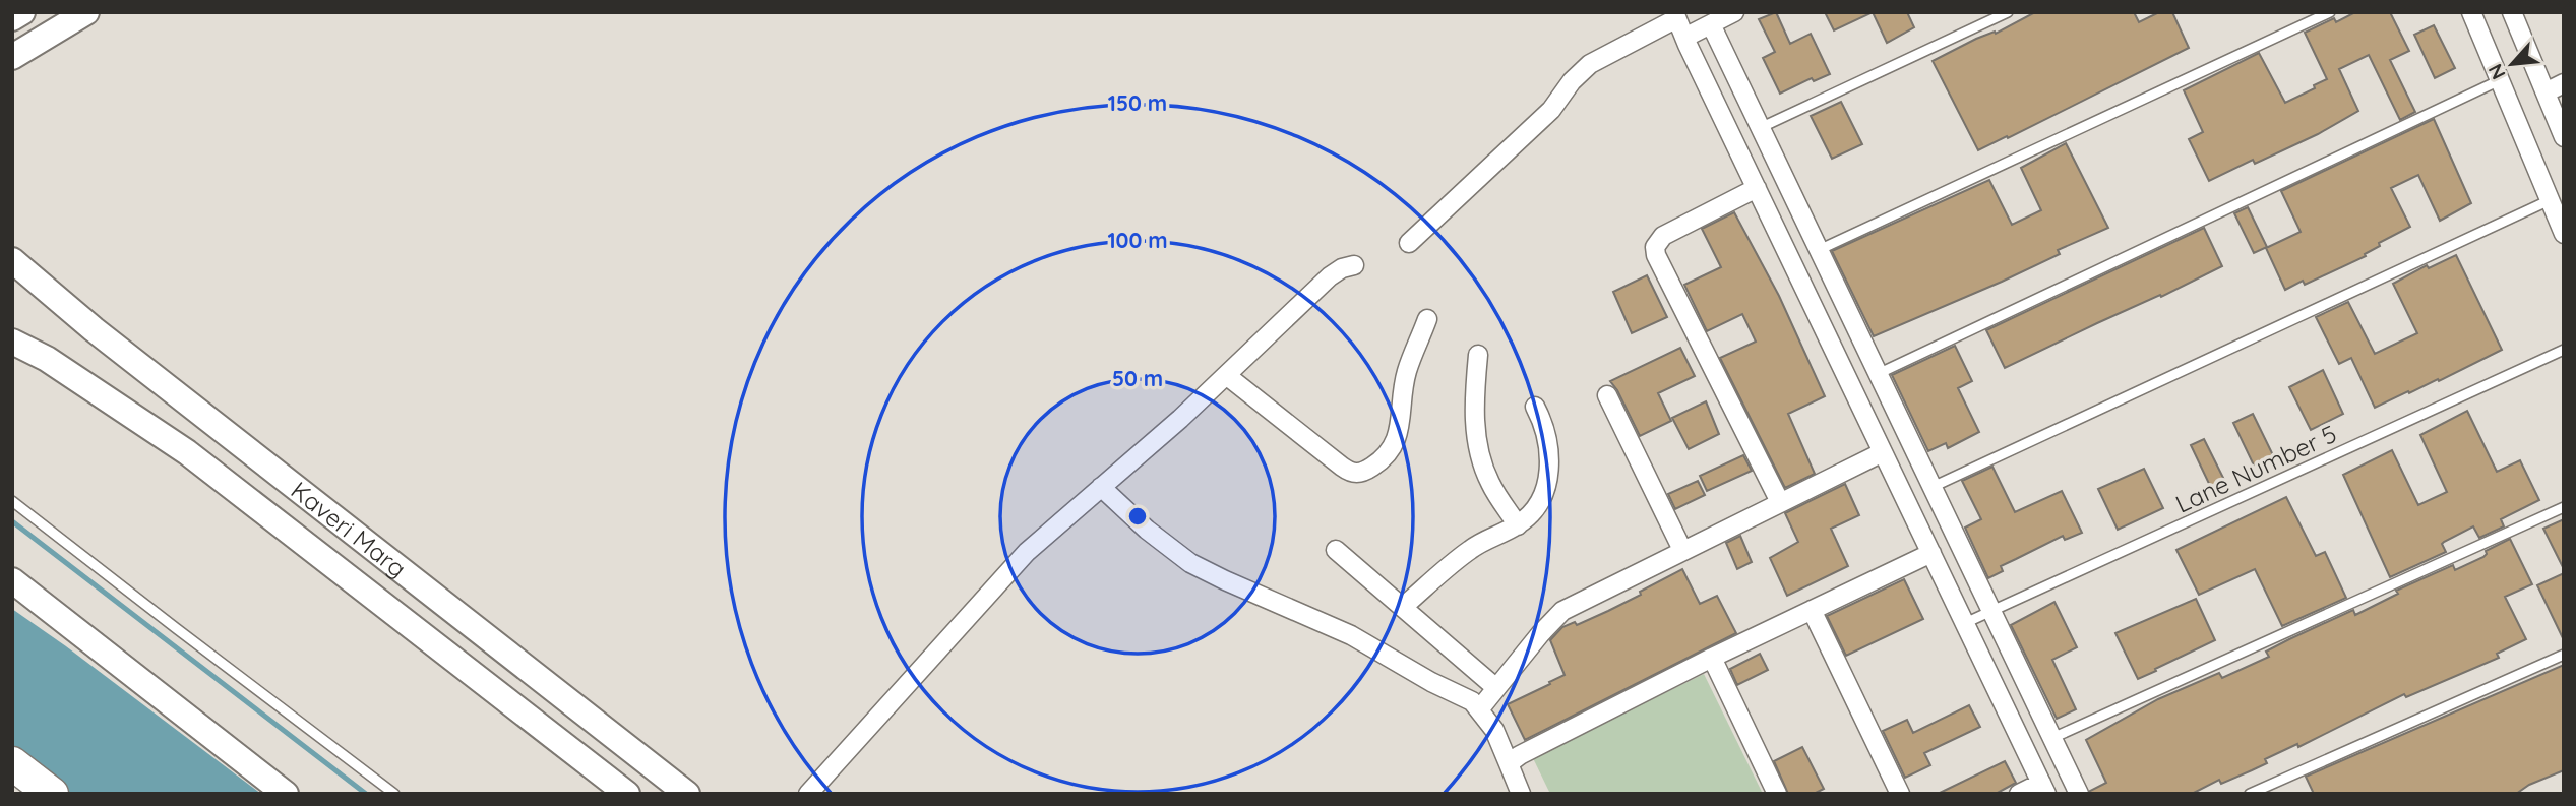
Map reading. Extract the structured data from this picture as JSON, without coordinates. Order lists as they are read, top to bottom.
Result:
{
  "streets": {
    "street": ["Kaveri Marg"],
    "lane": ["Lane Number 5"]
  },
  "north": "bottom left",
  "rings": ["150 m", "100 m", "50 m"]
}
